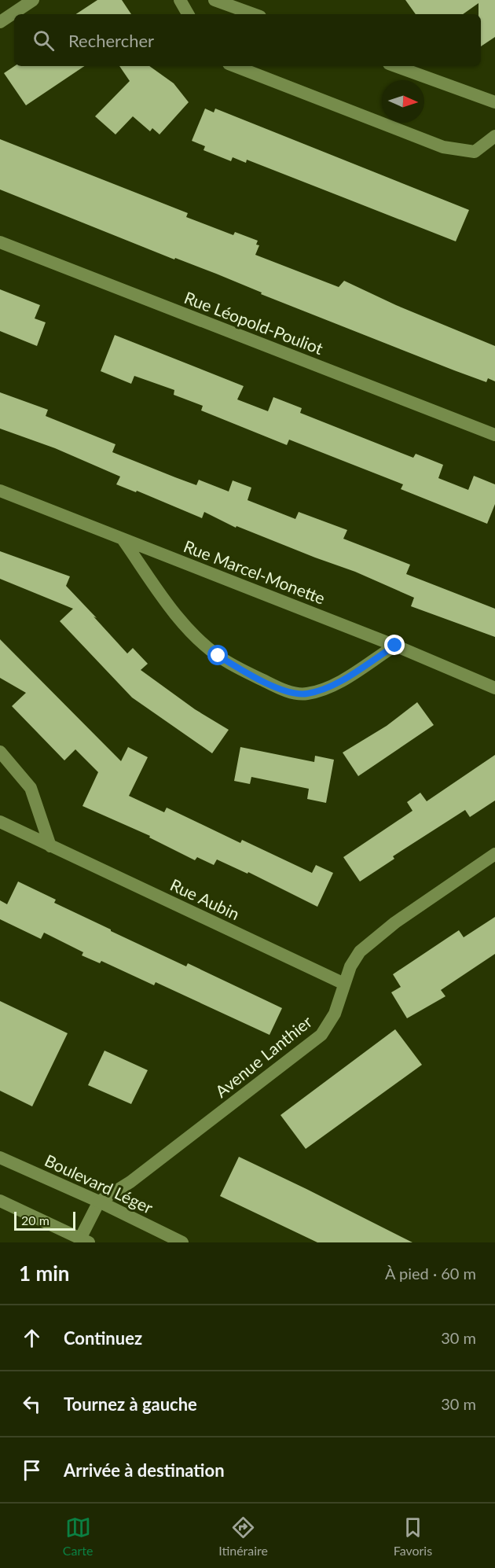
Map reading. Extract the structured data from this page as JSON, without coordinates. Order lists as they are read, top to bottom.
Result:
{
  "streets": {
    "street": [
      "Rue Léopold-Pouliot",
      "Rue Marcel-Monette",
      "Rue Aubin",
      "Avenue Lanthier",
      "Boulevard Léger"
    ]
  },
  "crossings": [
    ["Rue Aubin", "Avenue Lanthier"],
    ["Avenue Lanthier", "Boulevard Léger"]
  ],
  "scale_bar": "20 m",
  "north": "right",
  "page": {
    "search": "Rechercher",
    "scale": "20 m",
    "heading": ["1 min", "À pied · 60 m"],
    "list": [
      ["Continuez", "30 m"],
      ["Tournez à gauche", "30 m"],
      "Arrivée à destination"
    ],
    "nav": ["Carte", "Itinéraire", "Favoris"]
  }
}
